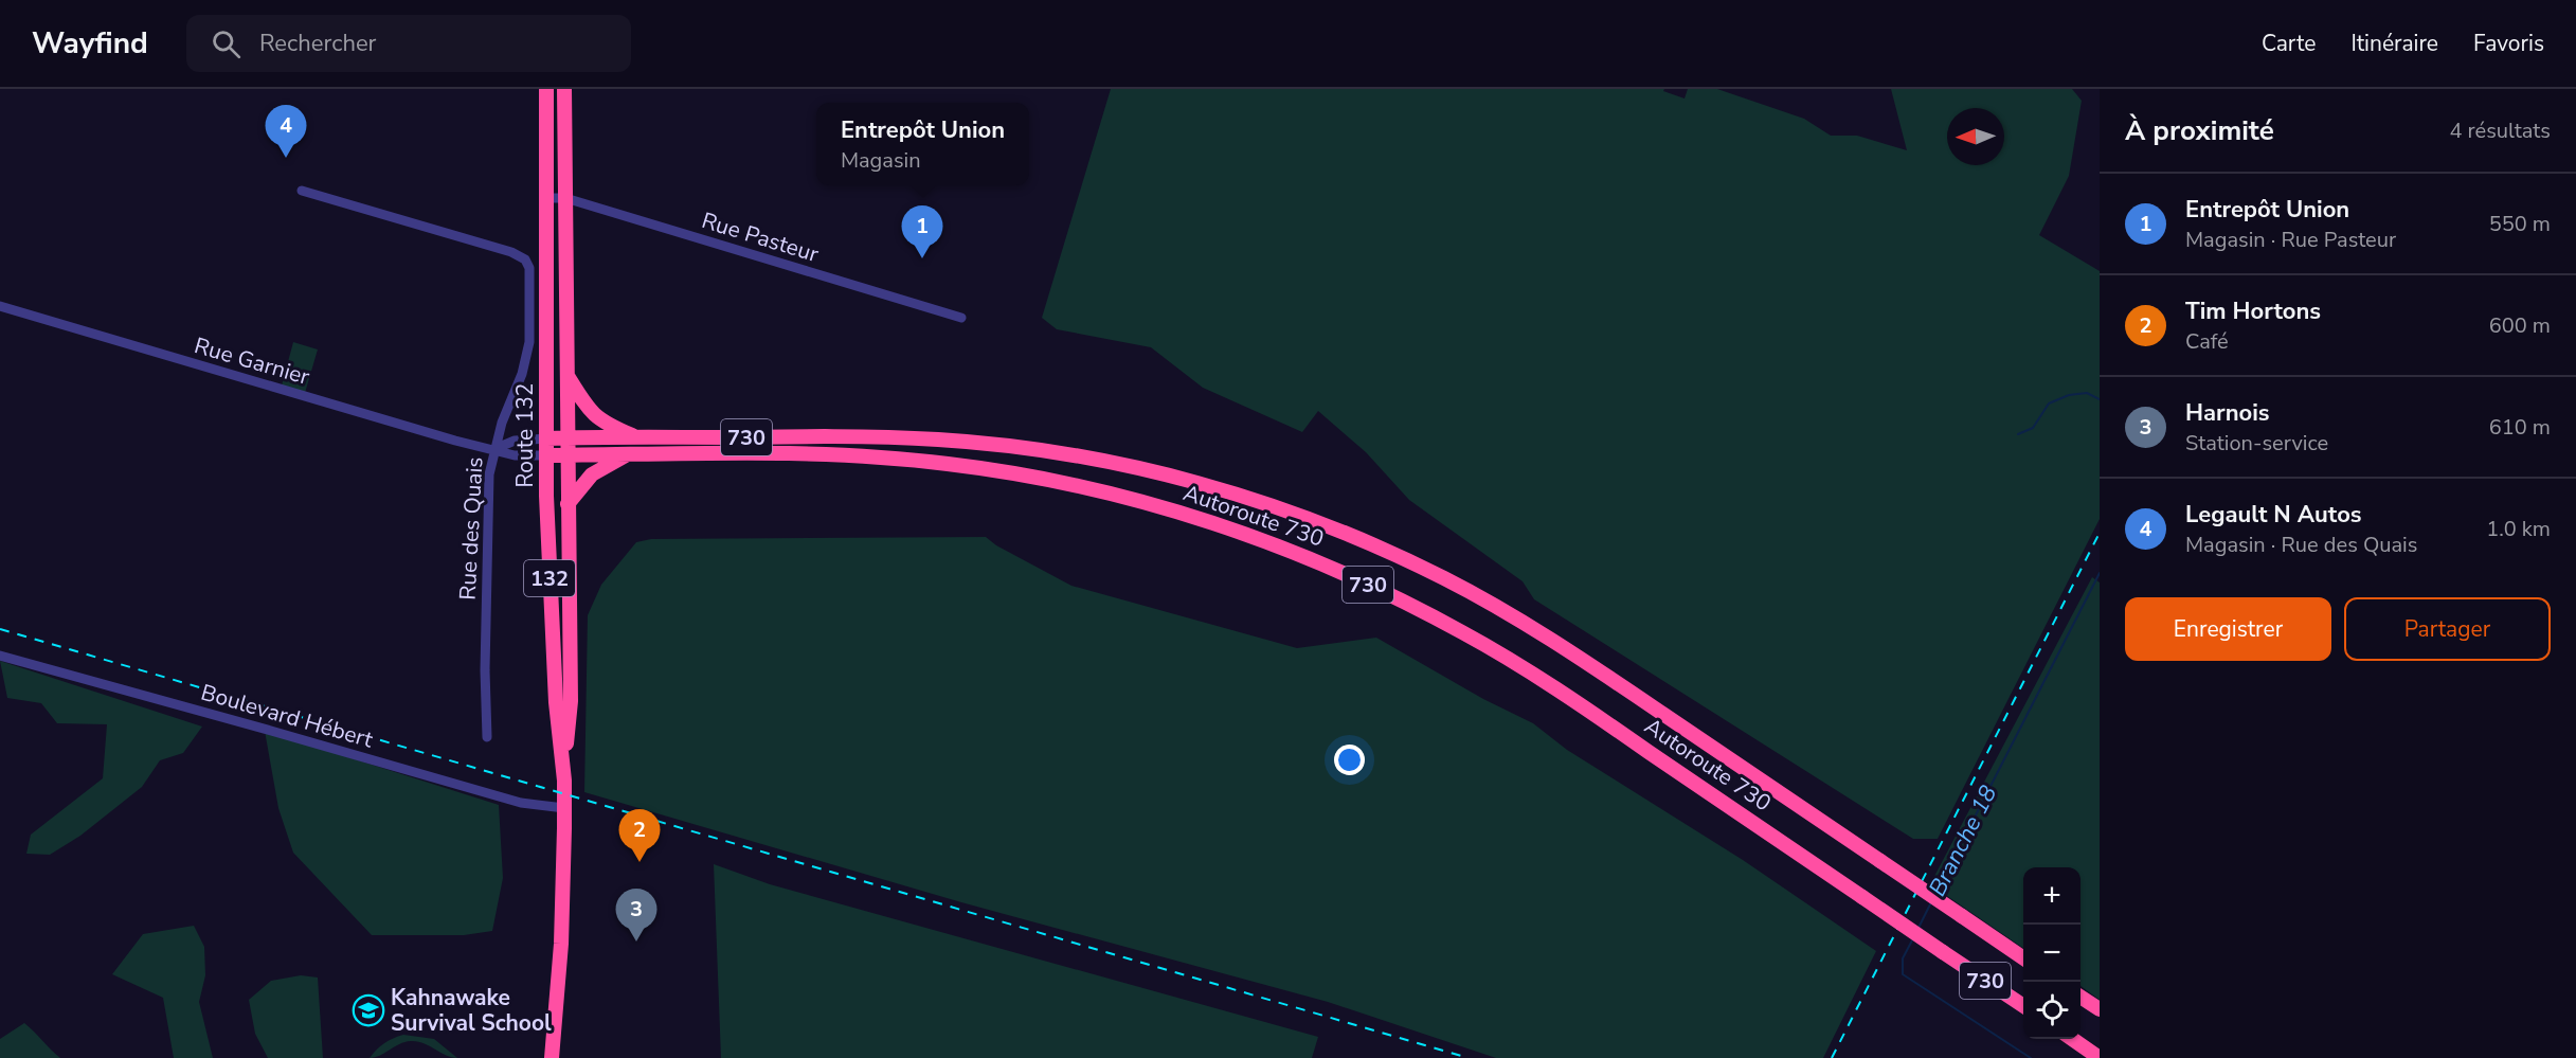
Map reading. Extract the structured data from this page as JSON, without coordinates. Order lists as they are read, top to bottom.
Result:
{
  "streets": {
    "highway": [
      "Route 132",
      "730",
      "Autoroute 730",
      "132"
    ],
    "street": [
      "Rue Pasteur",
      "Rue Garnier",
      "Rue des Quais",
      "Boulevard Hébert"
    ]
  },
  "crossings": [
    ["Rue Pasteur", "Route 132"],
    ["Rue Garnier", "Route 132"],
    ["Rue Garnier", "Autoroute 730"],
    ["Rue Garnier", "Rue des Quais"],
    ["Route 132", "Autoroute 730"],
    ["Route 132", "Boulevard Hébert"]
  ],
  "water": ["Branche 18"],
  "places": {
    "school or university": ["Kahnawake Survival School"]
  },
  "north": "left",
  "page": {
    "header": "Wayfind",
    "search": "Rechercher",
    "nav": ["Carte", "Itinéraire", "Favoris"],
    "heading": ["À proximité", "4 résultats"],
    "popup": ["Entrepôt Union", "Magasin"],
    "pins": [
      "4",
      "1",
      "2",
      "3"
    ],
    "list": [
      {
        "mark": "1",
        "name": "Entrepôt Union",
        "note": "Magasin · Rue Pasteur",
        "value": "550 m"
      },
      {
        "mark": "2",
        "name": "Tim Hortons",
        "note": "Café",
        "value": "600 m"
      },
      {
        "mark": "3",
        "name": "Harnois",
        "note": "Station-service",
        "value": "610 m"
      },
      {
        "mark": "4",
        "name": "Legault N Autos",
        "note": "Magasin · Rue des Quais",
        "value": "1.0 km"
      }
    ],
    "buttons": ["Enregistrer", "Partager"],
    "map_buttons": ["+", "−"]
  }
}
